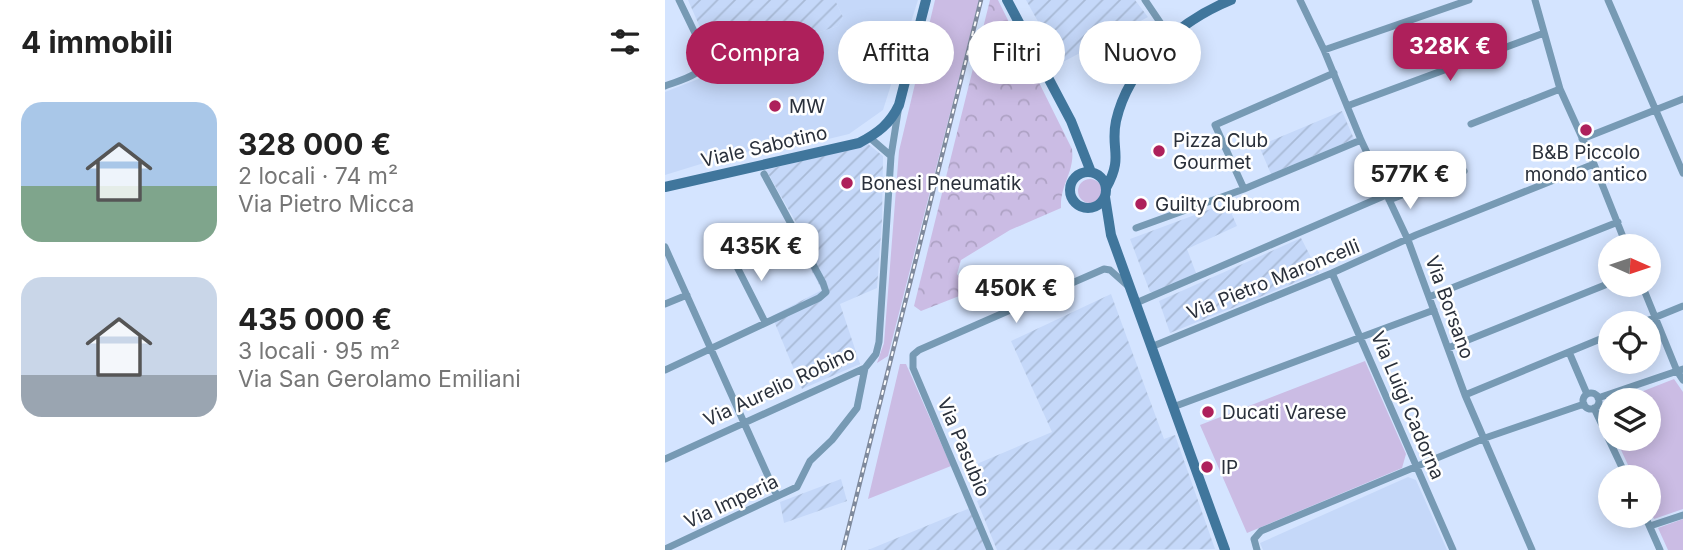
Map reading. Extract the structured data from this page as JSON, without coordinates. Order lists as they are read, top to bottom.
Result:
{
  "streets": {
    "main road": ["Viale Sabotino", "Via Aurelio Robino"],
    "street": [
      "Via Pietro Maroncelli",
      "Via Borsano",
      "Via Luigi Cadorna",
      "Via Pasubio",
      "Via Imperia"
    ]
  },
  "crossings": [
    ["Viale Sabotino", "Via Aurelio Robino"],
    ["Via Pietro Maroncelli", "Via Borsano"],
    ["Via Pietro Maroncelli", "Via Luigi Cadorna"],
    ["Via Aurelio Robino", "Via Imperia"]
  ],
  "places": [
    "MW",
    "B&B Piccolo mondo antico",
    "Pizza Club Gourmet",
    "Bonesi Pneumatik",
    "Guilty Clubroom",
    "Ducati Varese",
    "IP"
  ],
  "north": "right",
  "page": {
    "heading": "4 immobili",
    "chip": [
      "Compra",
      "Affitta",
      "Filtri",
      "Nuovo"
    ],
    "price": [
      "328K €",
      "577K €",
      "435K €",
      "450K €"
    ],
    "list": [
      {
        "name": "328 000 €",
        "note": "2 locali · 74 m² · Via Pietro Micca"
      },
      {
        "name": "435 000 €",
        "note": "3 locali · 95 m² · Via San Gerolamo Emiliani"
      }
    ],
    "map_buttons": "+"
  }
}
